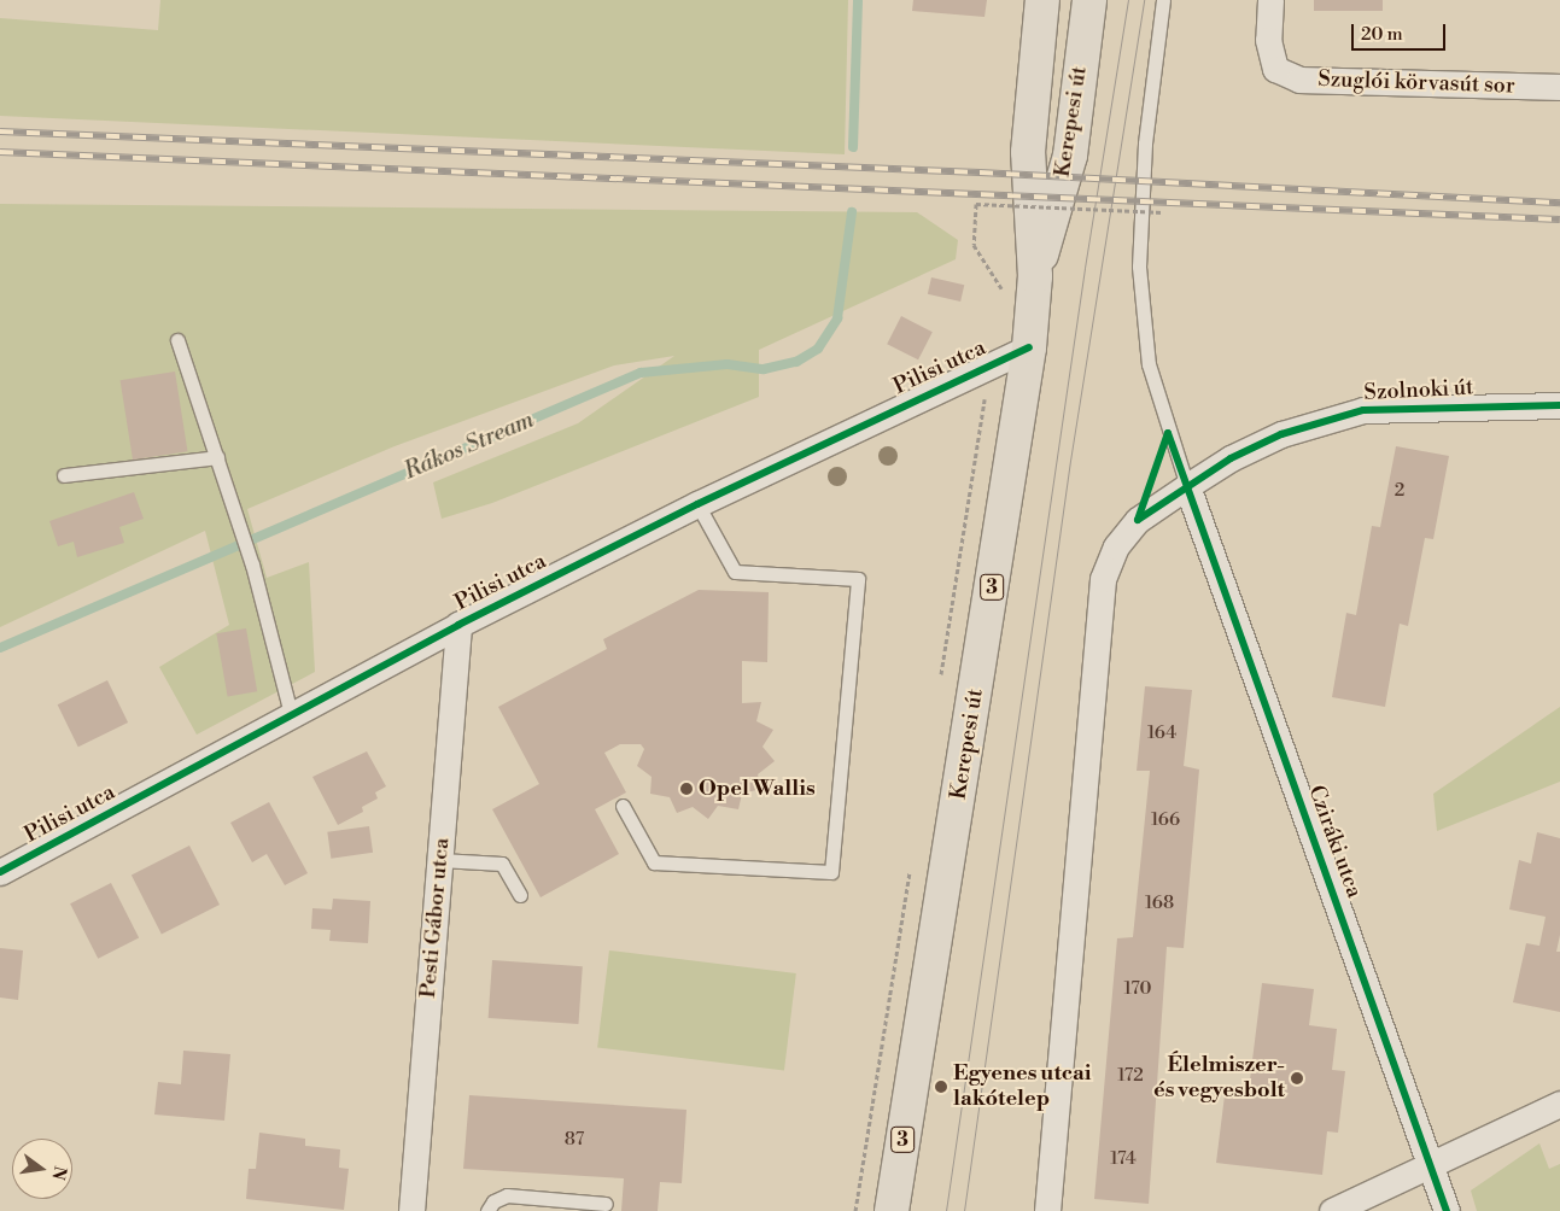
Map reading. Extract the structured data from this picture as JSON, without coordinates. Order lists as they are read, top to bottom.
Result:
{
  "streets": {
    "main road": ["Kerepesi út", "3"],
    "street": [
      "Szuglói körvasút sor",
      "Pilisi utca",
      "Szolnoki út",
      "Cziráki utca",
      "Pesti Gábor utca"
    ]
  },
  "crossings": [
    ["Kerepesi út", "Pilisi utca"],
    ["Pilisi utca", "Pesti Gábor utca"],
    ["Szolnoki út", "Cziráki utca"]
  ],
  "water": ["Rákos Stream"],
  "places": ["Opel Wallis", "Élelmiszer- és vegyesbolt", "Egyenes utcai lakótelep"],
  "house_numbers": [
    "2",
    "164",
    "166",
    "168",
    "170",
    "172",
    "87",
    "174"
  ],
  "scale_bar": "20 m",
  "north": "right"
}
